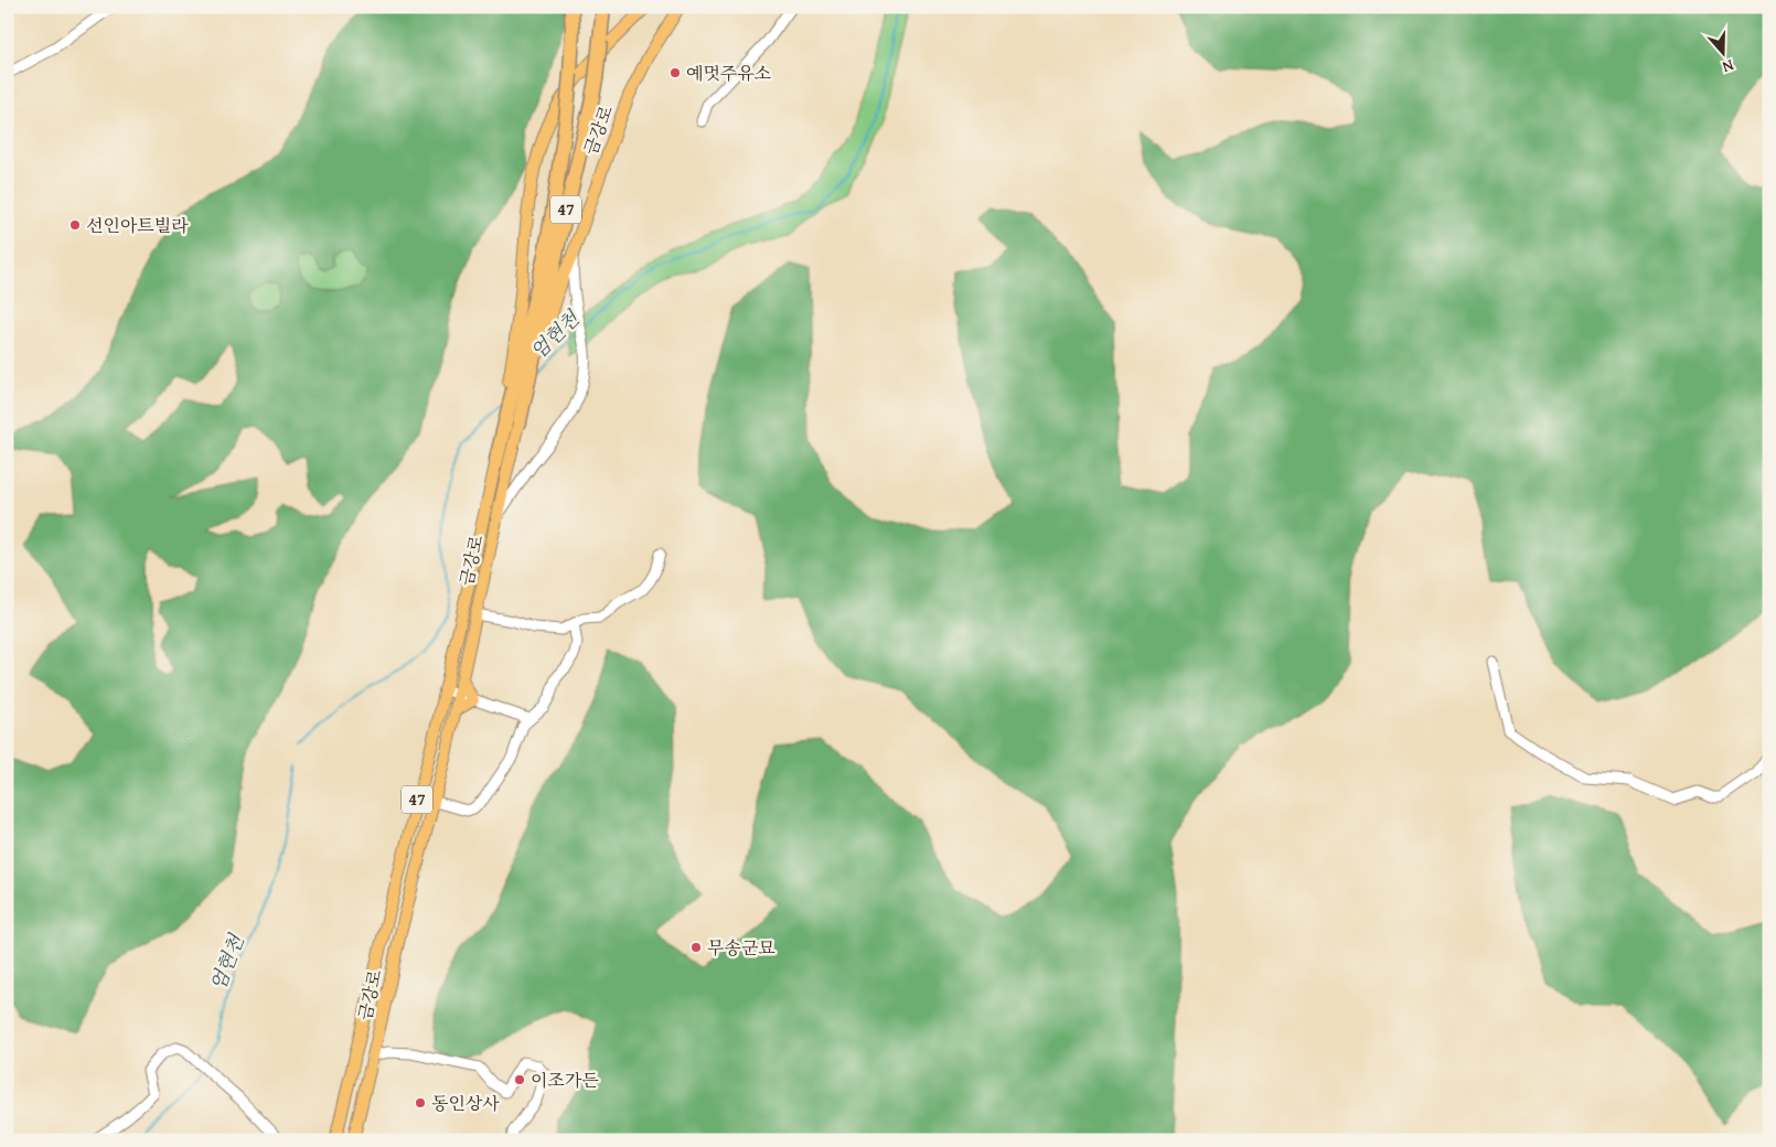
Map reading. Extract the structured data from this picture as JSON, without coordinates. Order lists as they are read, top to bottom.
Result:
{
  "streets": {
    "highway": ["47"],
    "main road": ["금강로"]
  },
  "crossings": [
    ["금강로", "47"]
  ],
  "water": ["엄현천"],
  "places": [
    "예멋주유소",
    "선인아트빌라",
    "무송군묘",
    "이조가든",
    "동인상사"
  ],
  "north": "bottom"
}
